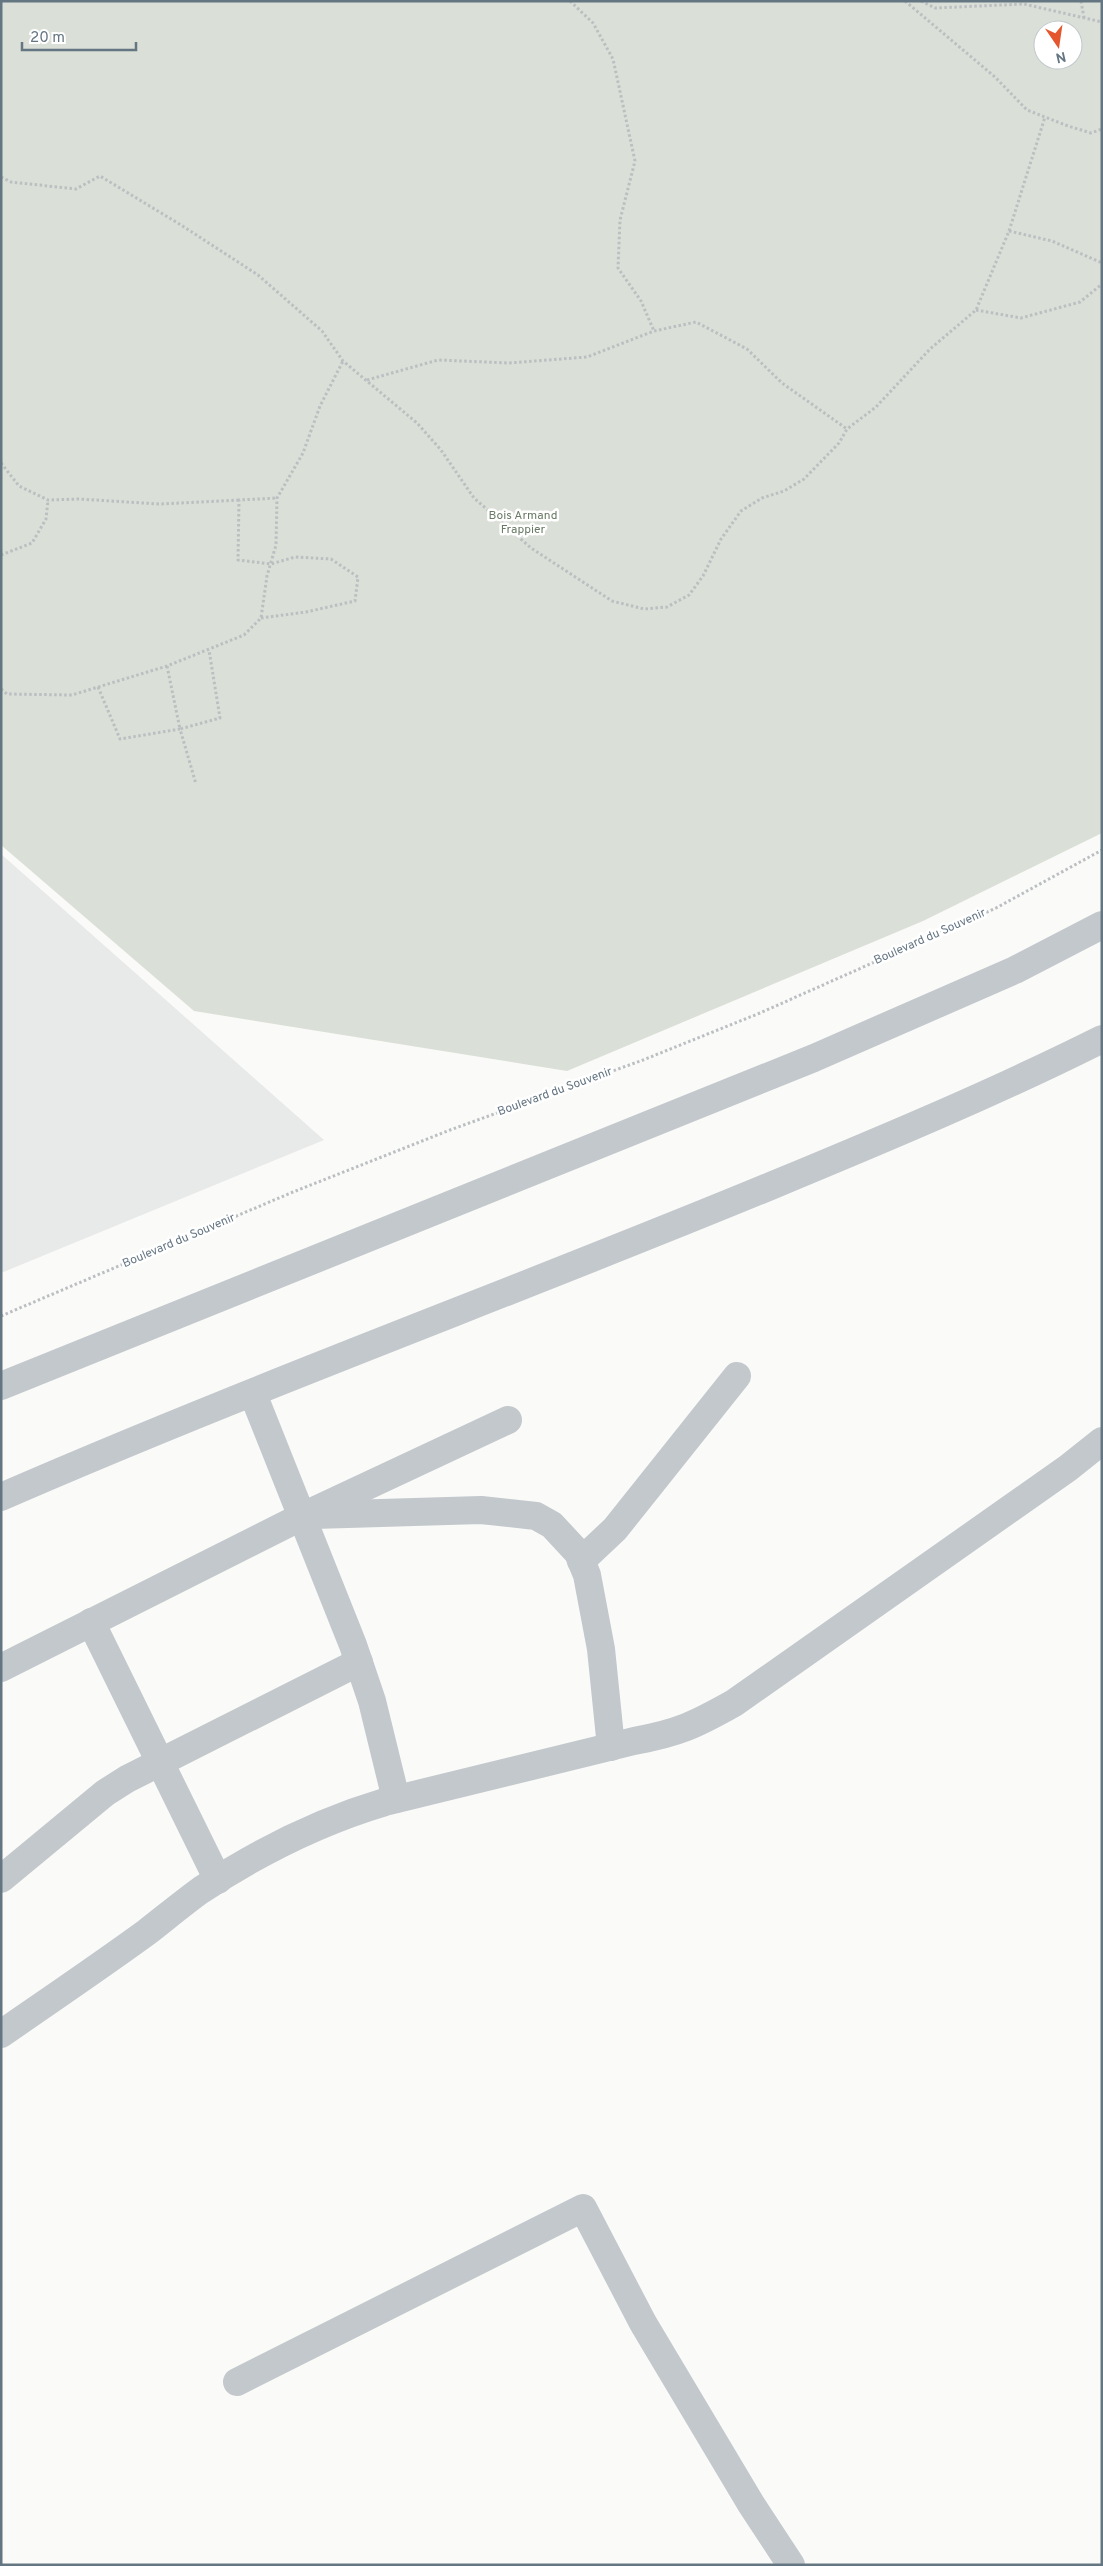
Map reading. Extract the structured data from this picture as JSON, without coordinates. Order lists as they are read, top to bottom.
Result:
{
  "streets": {
    "path": ["Boulevard du Souvenir"]
  },
  "parks": ["Bois Armand Frappier"],
  "scale_bar": "20 m",
  "north": "bottom"
}
